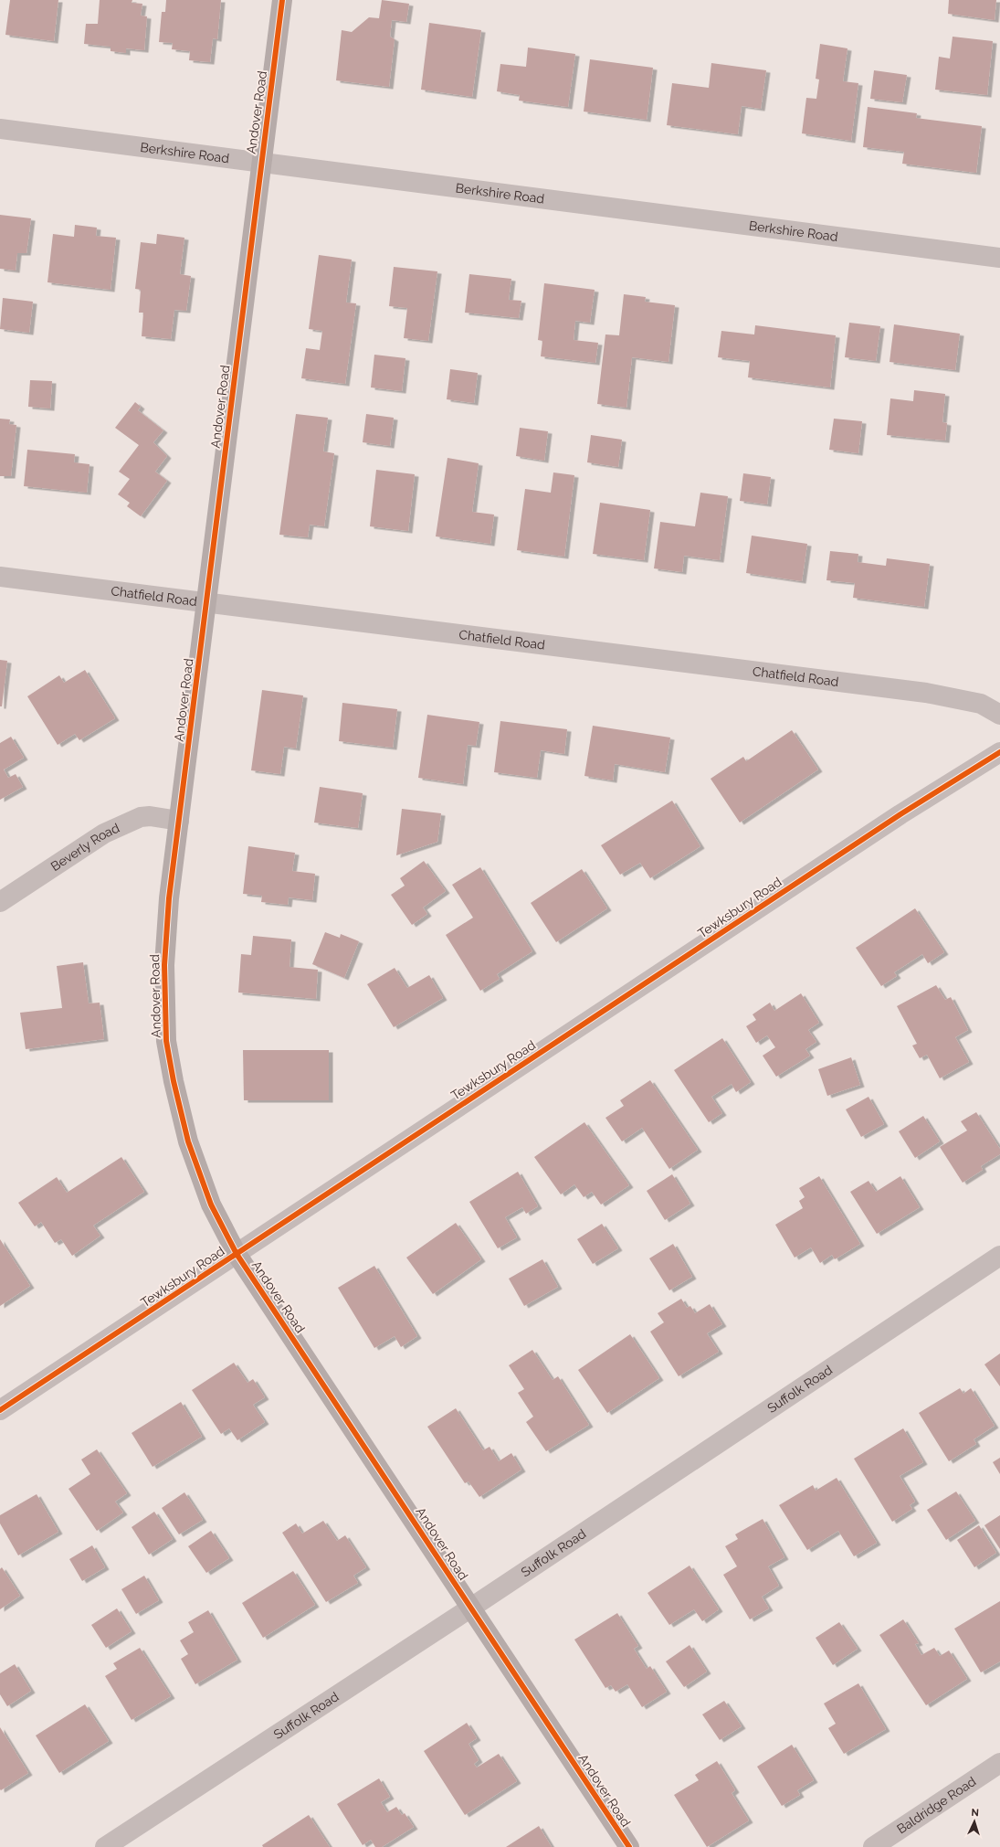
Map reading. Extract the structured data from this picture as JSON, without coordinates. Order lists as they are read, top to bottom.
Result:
{
  "streets": {
    "street": [
      "Andover Road",
      "Berkshire Road",
      "Chatfield Road",
      "Beverly Road",
      "Tewksbury Road",
      "Suffolk Road",
      "Baldridge Road"
    ]
  },
  "crossings": [
    ["Andover Road", "Berkshire Road"],
    ["Andover Road", "Chatfield Road"],
    ["Andover Road", "Beverly Road"],
    ["Andover Road", "Tewksbury Road"],
    ["Andover Road", "Suffolk Road"]
  ],
  "north": "top"
}
